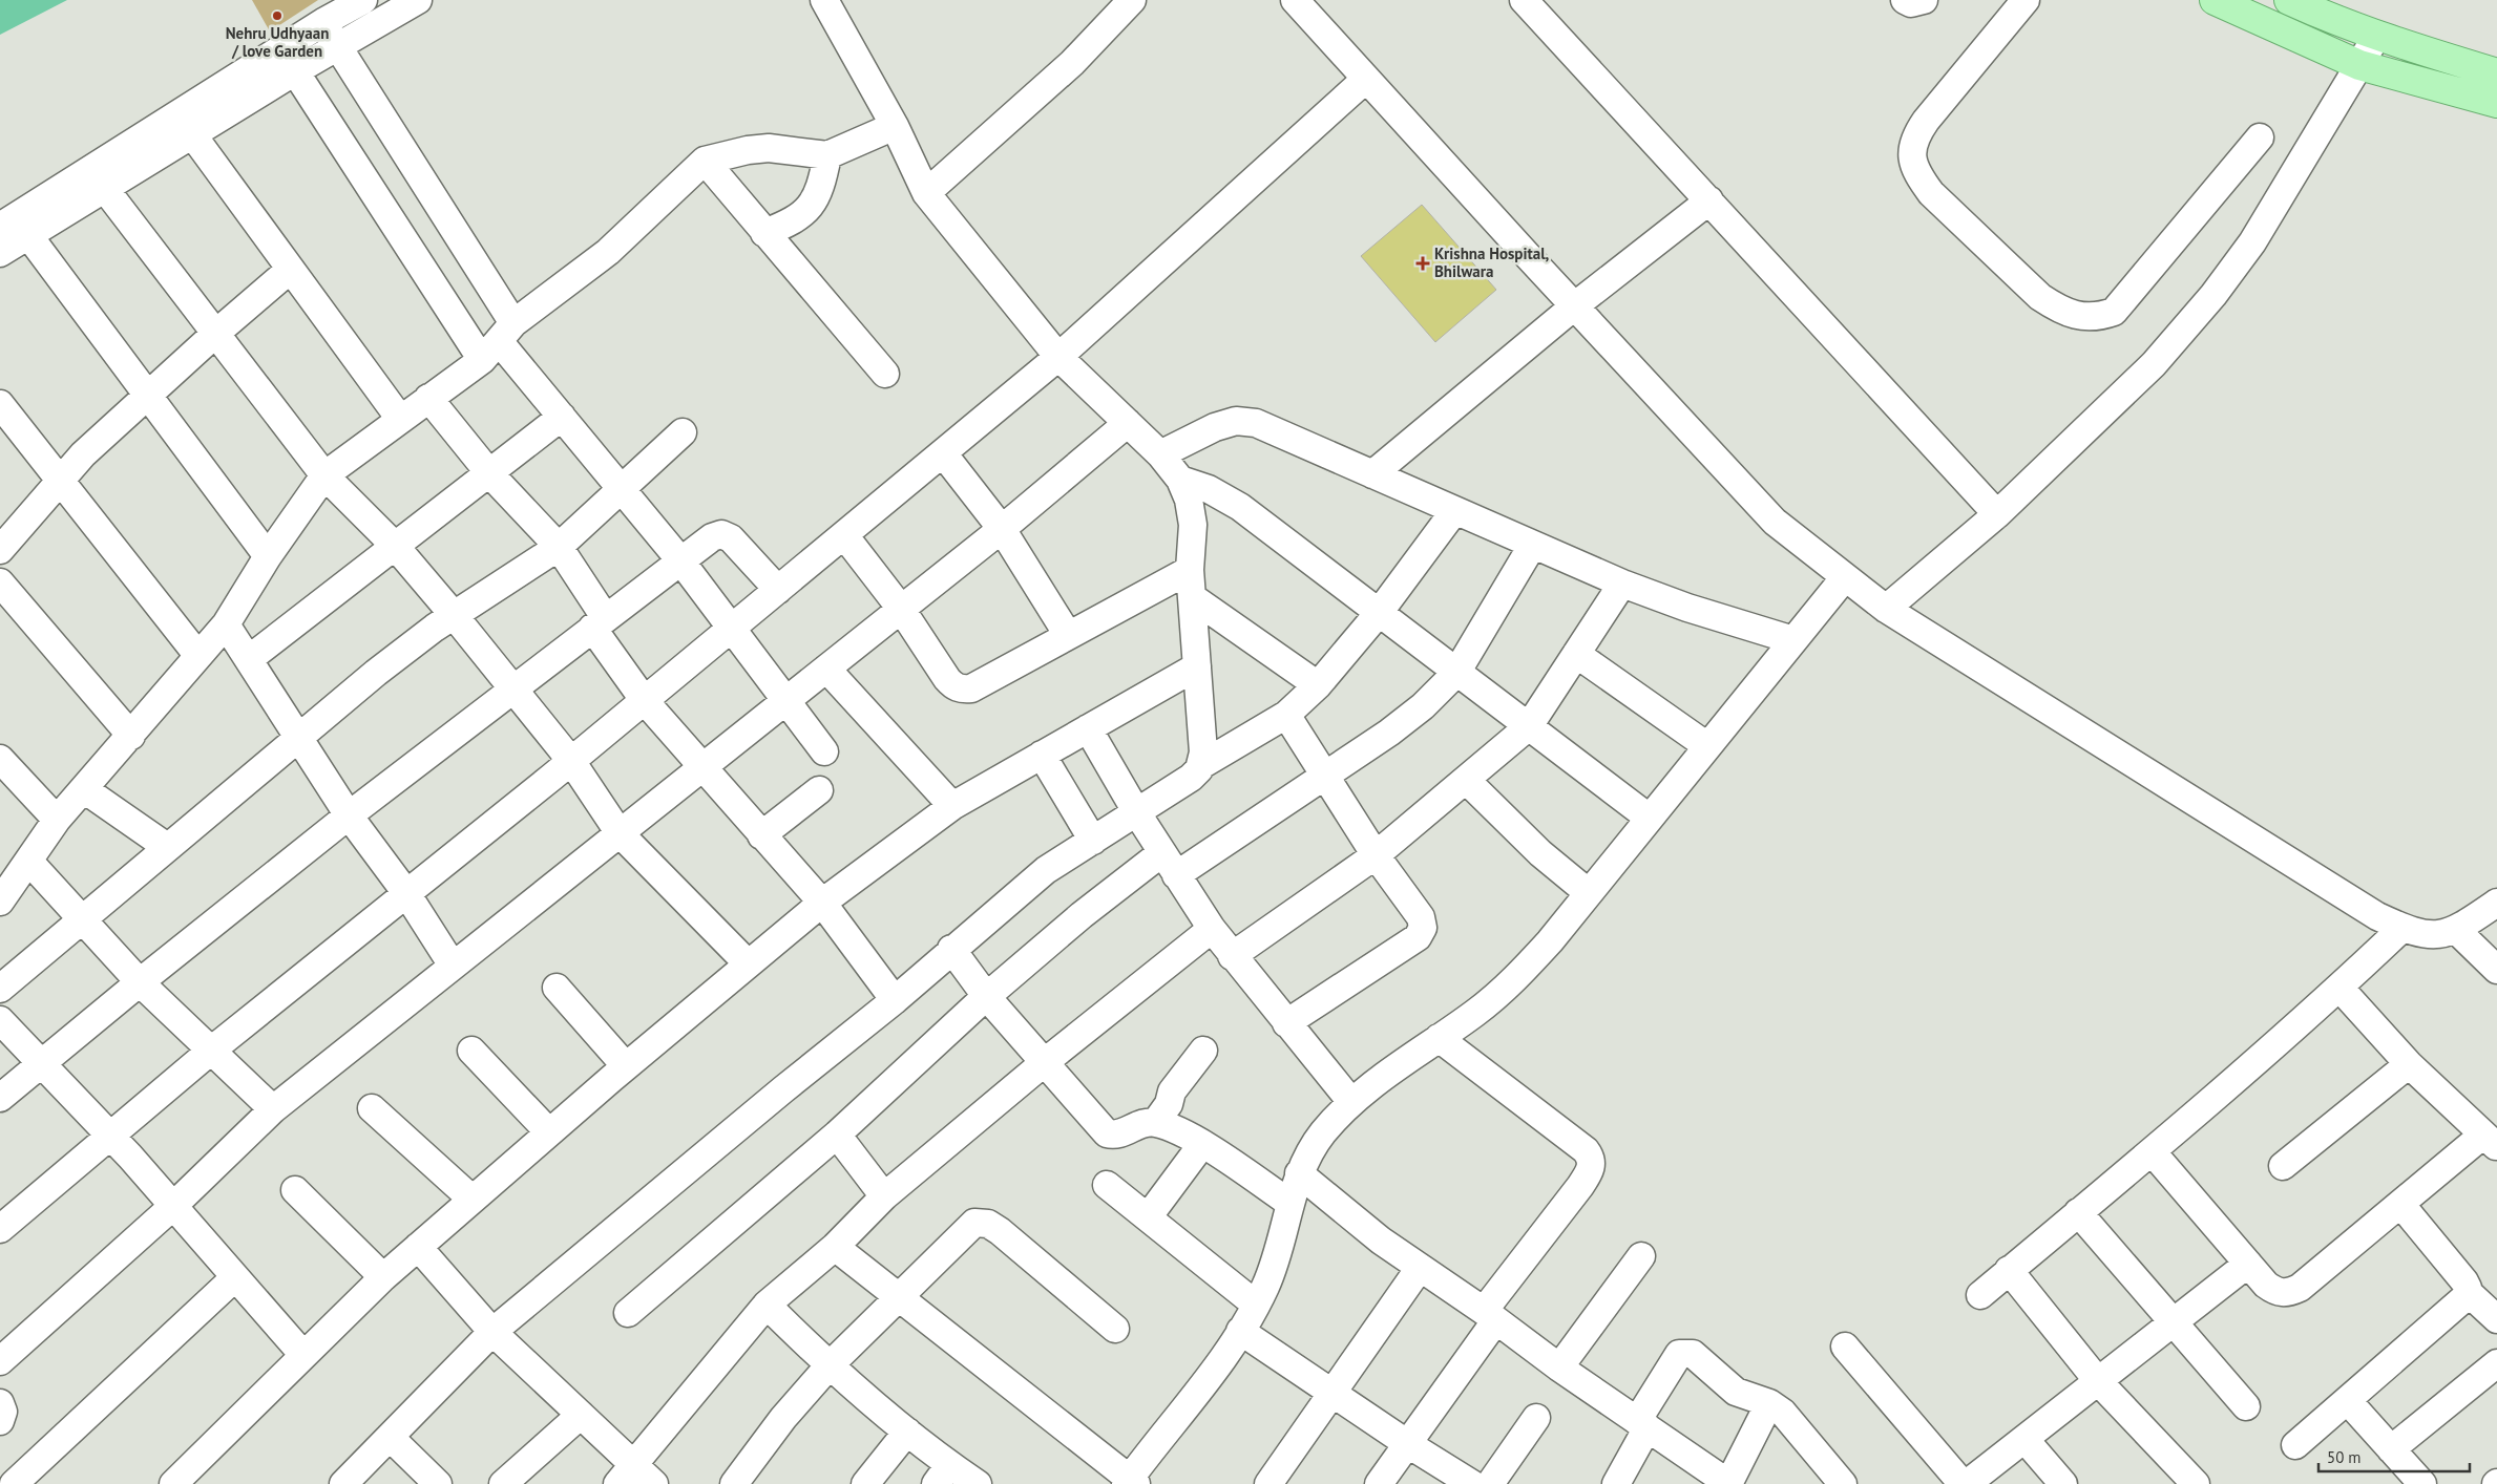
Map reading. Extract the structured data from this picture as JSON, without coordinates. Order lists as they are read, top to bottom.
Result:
{
  "places": {
    "other": ["Nehru Udhyaan / love Garden"],
    "health": ["Krishna Hospital, Bhilwara"]
  },
  "scale_bar": "50 m"
}
